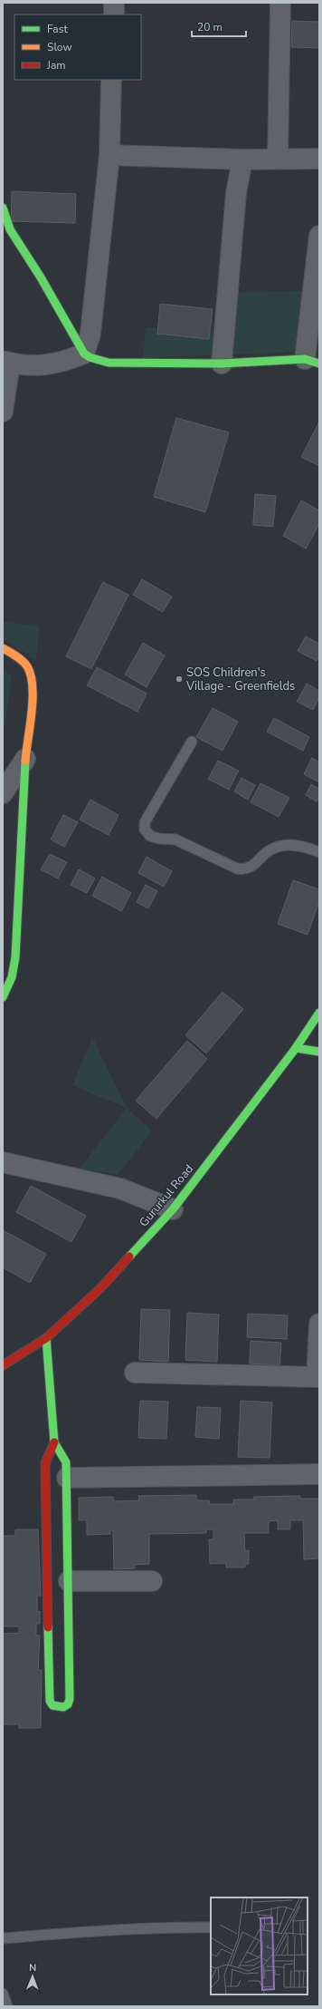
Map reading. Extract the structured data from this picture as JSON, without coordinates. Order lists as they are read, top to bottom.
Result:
{
  "streets": {
    "street": ["Gururkul Road"]
  },
  "places": ["SOS Children's Village - Greenfields"],
  "legend": ["Fast", "Slow", "Jam"],
  "scale_bar": "20 m",
  "north": "top"
}
